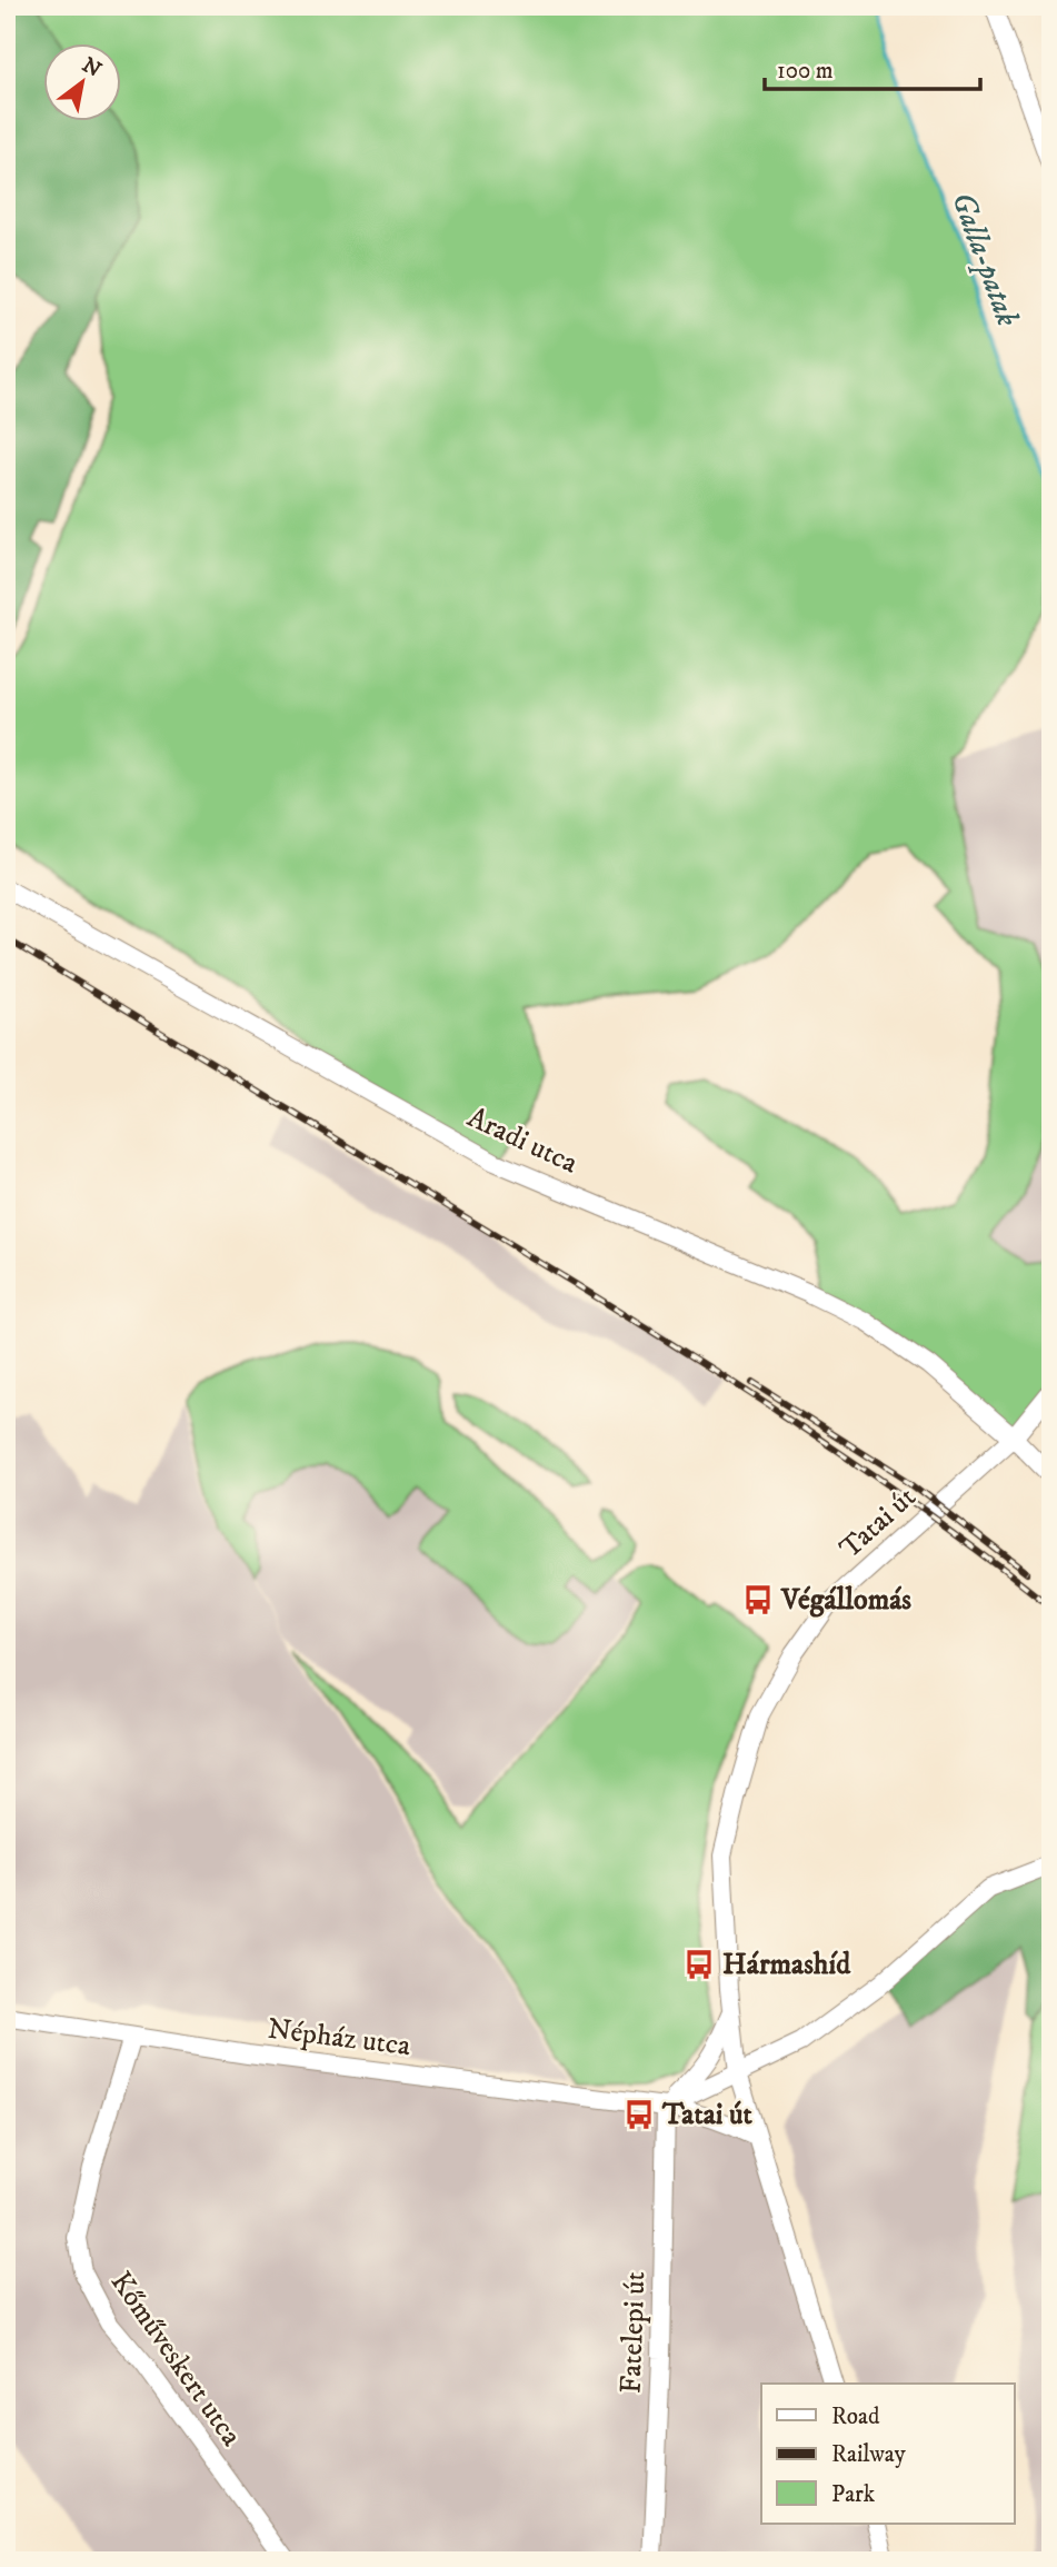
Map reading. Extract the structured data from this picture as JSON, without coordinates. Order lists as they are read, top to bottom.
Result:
{
  "streets": {
    "street": [
      "Aradi utca",
      "Tatai út",
      "Népház utca",
      "Fatelepi út",
      "Kőműveskert utca"
    ]
  },
  "crossings": [
    ["Aradi utca", "Tatai út"],
    ["Tatai út", "Népház utca"],
    ["Népház utca", "Fatelepi út"],
    ["Népház utca", "Kőműveskert utca"]
  ],
  "water": ["Galla-patak"],
  "places": {
    "bus stop": ["Végállomás", "Hármashíd", "Tatai út"]
  },
  "legend": ["Road", "Railway", "Park"],
  "scale_bar": "100 m",
  "north": "top right"
}
